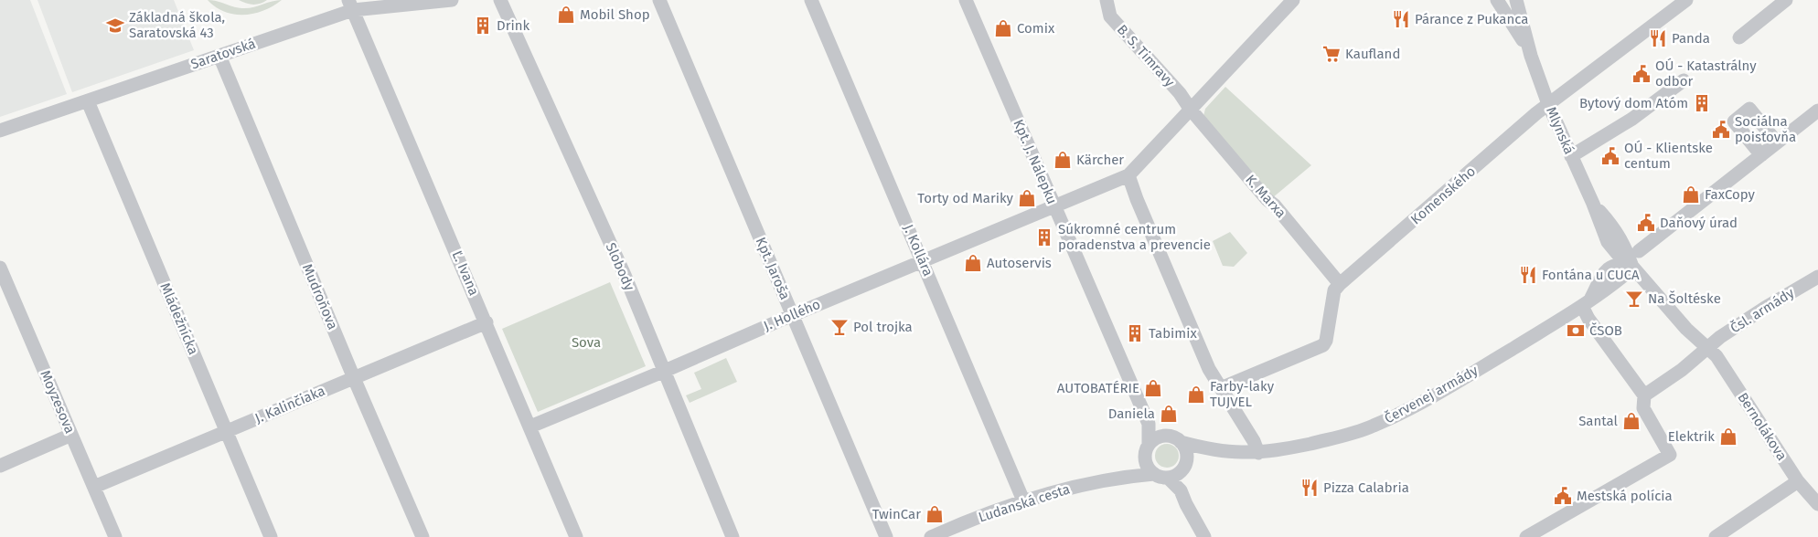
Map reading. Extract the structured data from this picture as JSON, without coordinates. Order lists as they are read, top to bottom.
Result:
{
  "streets": {
    "street": [
      "Saratovská",
      "B. S. Timravy",
      "Mlynská",
      "Kpt. J. Nálepku",
      "Komenského",
      "K. Marxa",
      "J. Kollára",
      "Slobody",
      "Kpt. Jaroša",
      "Ľ. Ivana",
      "Mudroňova",
      "Čsl. armády",
      "J. Hollého",
      "Mládežnícka",
      "Červenej armády",
      "Moyzesova",
      "J. Kalinčiaka",
      "Bernolákova",
      "Ludanská cesta"
    ]
  },
  "crossings": [
    ["Saratovská", "Ľ. Ivana"],
    ["Saratovská", "Mudroňova"],
    ["Saratovská", "Mládežnícka"],
    ["B. S. Timravy", "K. Marxa"],
    ["Mlynská", "Komenského"],
    ["Mlynská", "Červenej armády"],
    ["Mlynská", "Bernolákova"],
    ["Kpt. J. Nálepku", "J. Hollého"],
    ["Kpt. J. Nálepku", "Červenej armády"],
    ["Kpt. J. Nálepku", "Ludanská cesta"],
    ["Komenského", "K. Marxa"],
    ["J. Kollára", "J. Hollého"],
    ["J. Kollára", "Ludanská cesta"],
    ["Slobody", "J. Hollého"],
    ["Kpt. Jaroša", "J. Hollého"],
    ["Ľ. Ivana", "J. Hollého"],
    ["Ľ. Ivana", "J. Kalinčiaka"],
    ["Mudroňova", "J. Kalinčiaka"],
    ["Čsl. armády", "Bernolákova"],
    ["Mládežnícka", "J. Kalinčiaka"],
    ["Červenej armády", "Bernolákova"],
    ["Červenej armády", "Ludanská cesta"],
    ["Moyzesova", "J. Kalinčiaka"]
  ],
  "parks": ["Sova"],
  "places": {
    "shop": [
      "Mobil Shop",
      "Comix",
      "Kärcher",
      "FaxCopy",
      "Torty od Mariky",
      "Autoservis",
      "AUTOBATÉRIE",
      "Farby-laky TUJVEL",
      "Daniela",
      "Santal",
      "Elektrik",
      "TwinCar"
    ],
    "restaurant": [
      "Párance z Pukanca",
      "Panda",
      "Fontána u CUCA",
      "Pizza Calabria"
    ],
    "school or university": ["Základná škola, Saratovská 43"],
    "building": [
      "Drink",
      "Bytový dom Atóm",
      "Súkromné centrum poradenstva a prevencie",
      "Tabimix"
    ],
    "supermarket": ["Kaufland"],
    "public building": [
      "OÚ - Katastrálny odbor",
      "Sociálna poisťovňa",
      "OÚ - Klientske centum",
      "Daňový úrad",
      "Mestská polícia"
    ],
    "bar": ["Na Šoltéske", "Pol trojka"],
    "bank": ["ČSOB"]
  }
}
